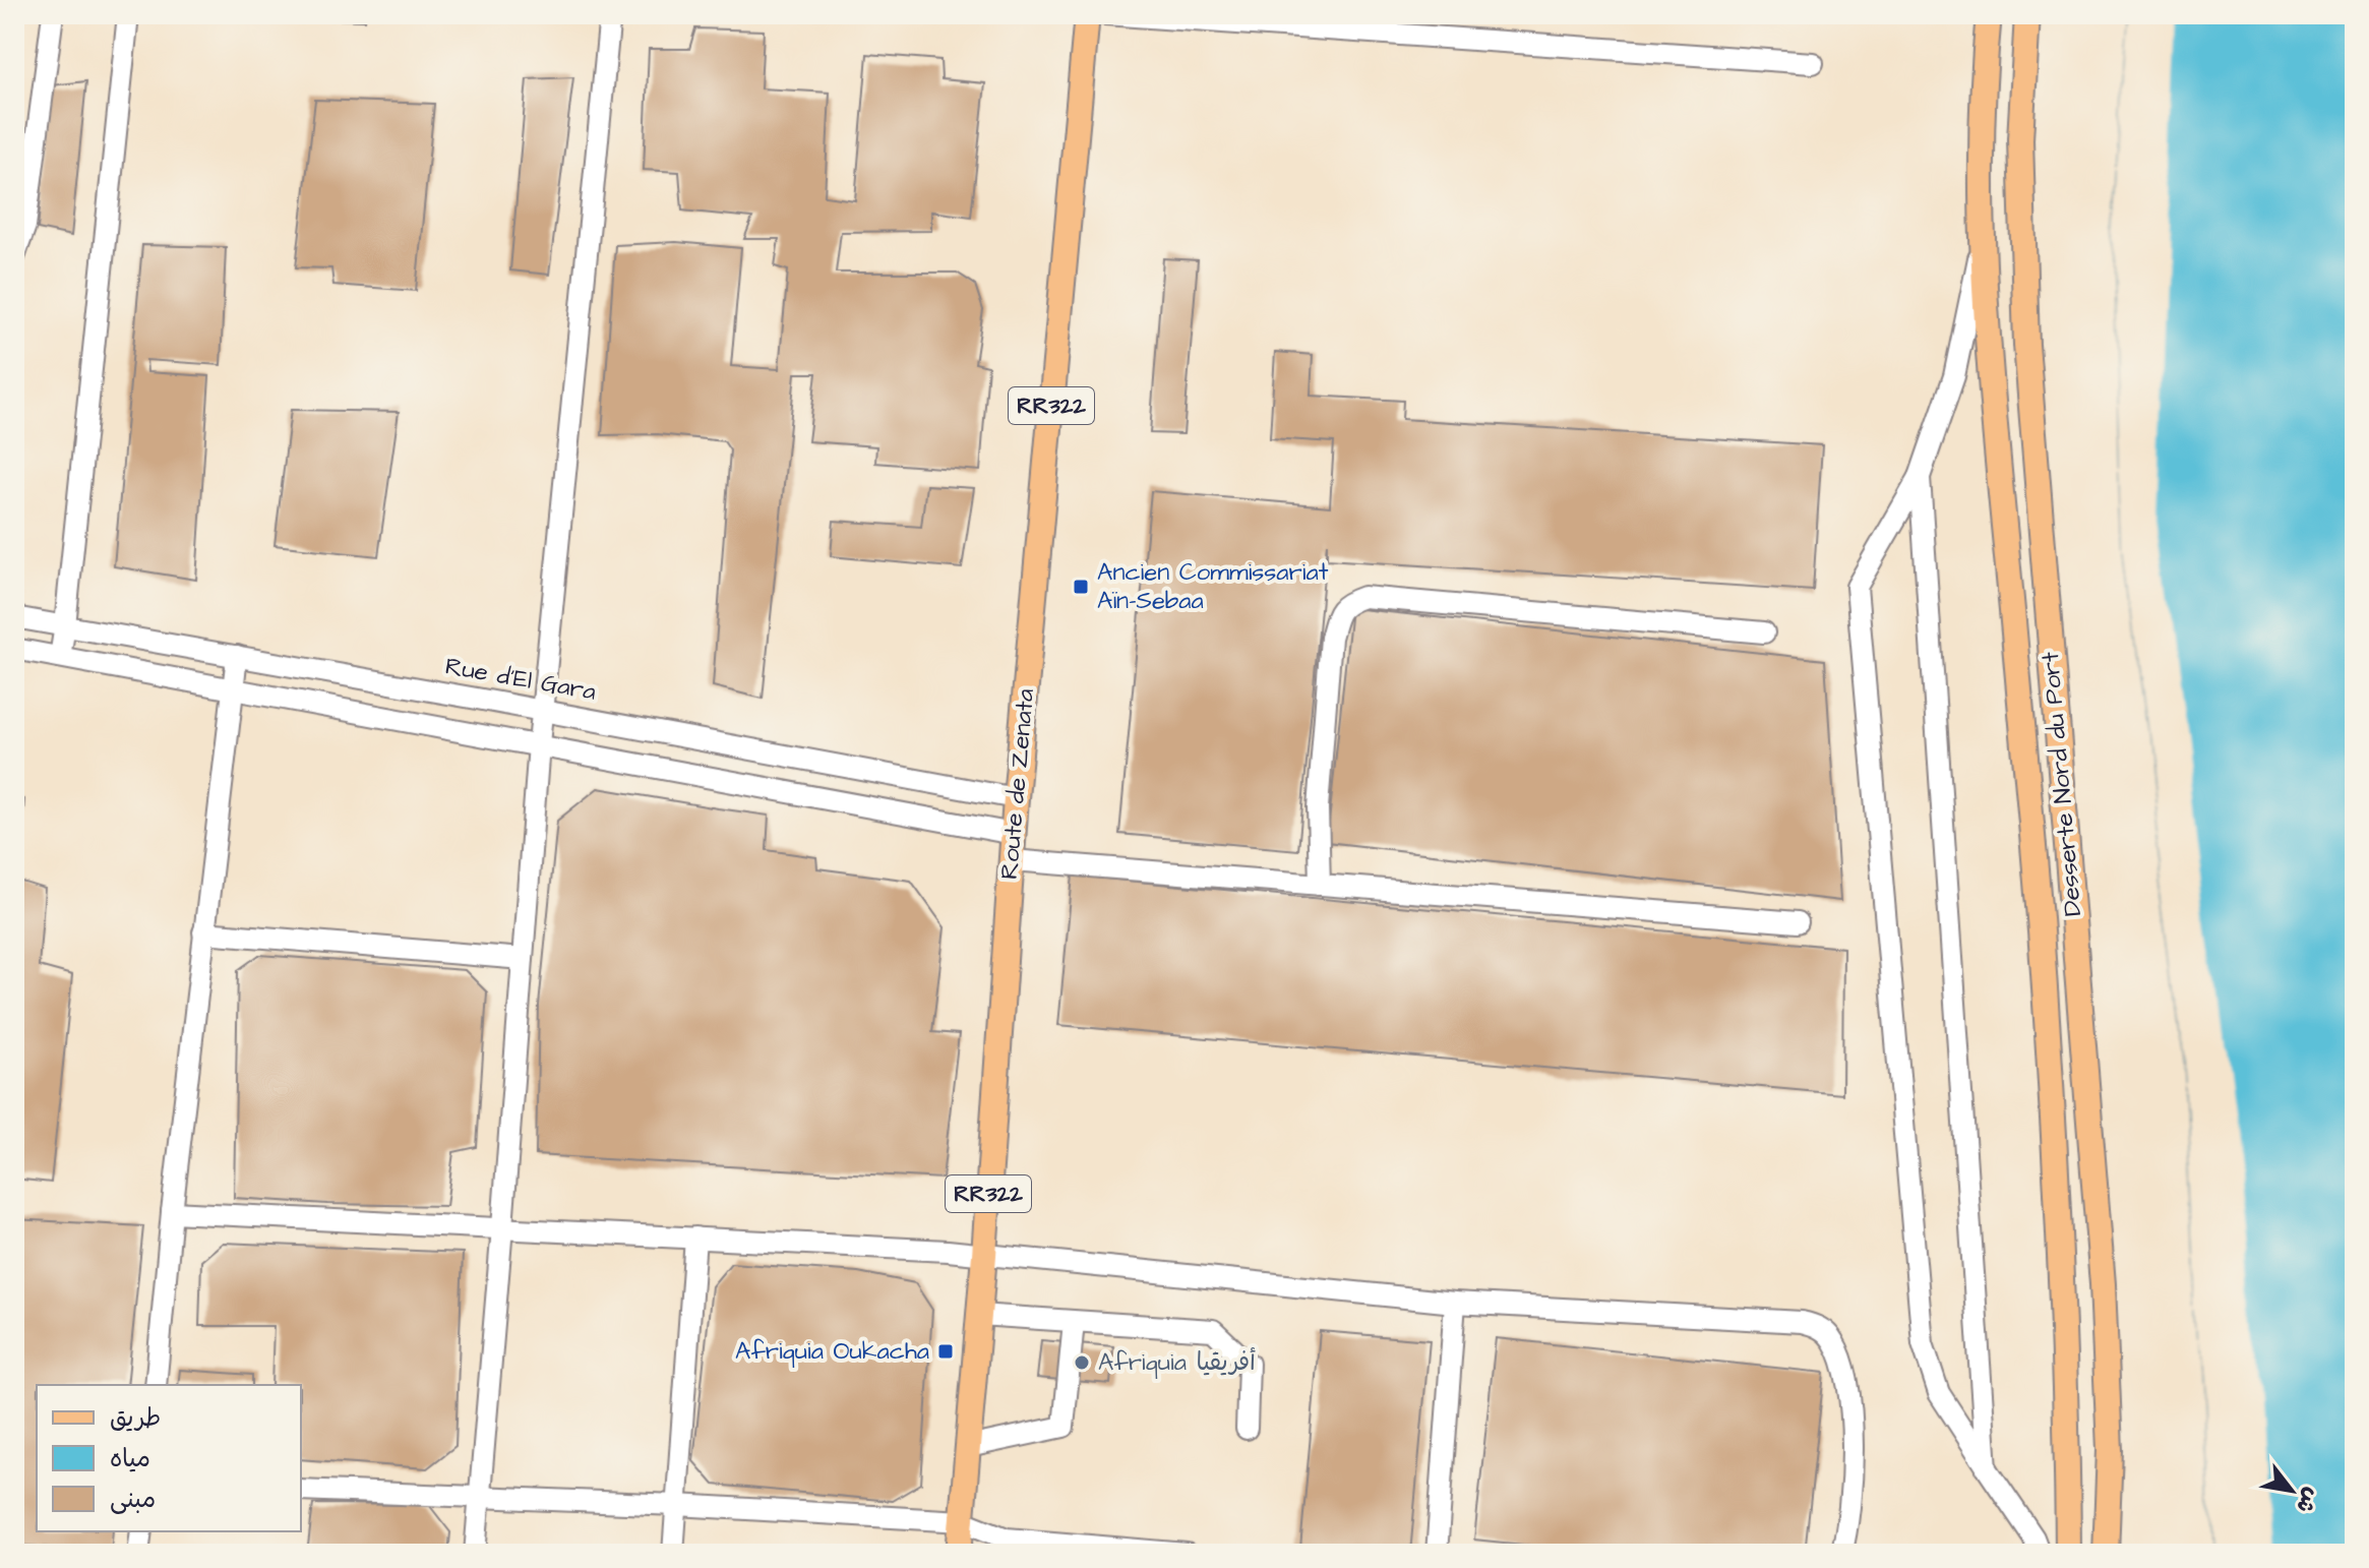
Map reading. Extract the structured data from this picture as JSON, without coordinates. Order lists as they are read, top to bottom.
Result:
{
  "streets": {
    "main road": ["RR322", "Route de Zenata", "Desserte Nord du Port"],
    "street": ["Rue d'El Gara"]
  },
  "crossings": [
    ["Rue d'El Gara", "Route de Zenata"]
  ],
  "places": {
    "transit": ["Ancien Commissariat Aïn-Sebaa", "Afriquia Oukacha"],
    "other": ["Afriquia أفريقيا"]
  },
  "legend": ["طريق", "مياه", "مبنى"],
  "north": "bottom right"
}
